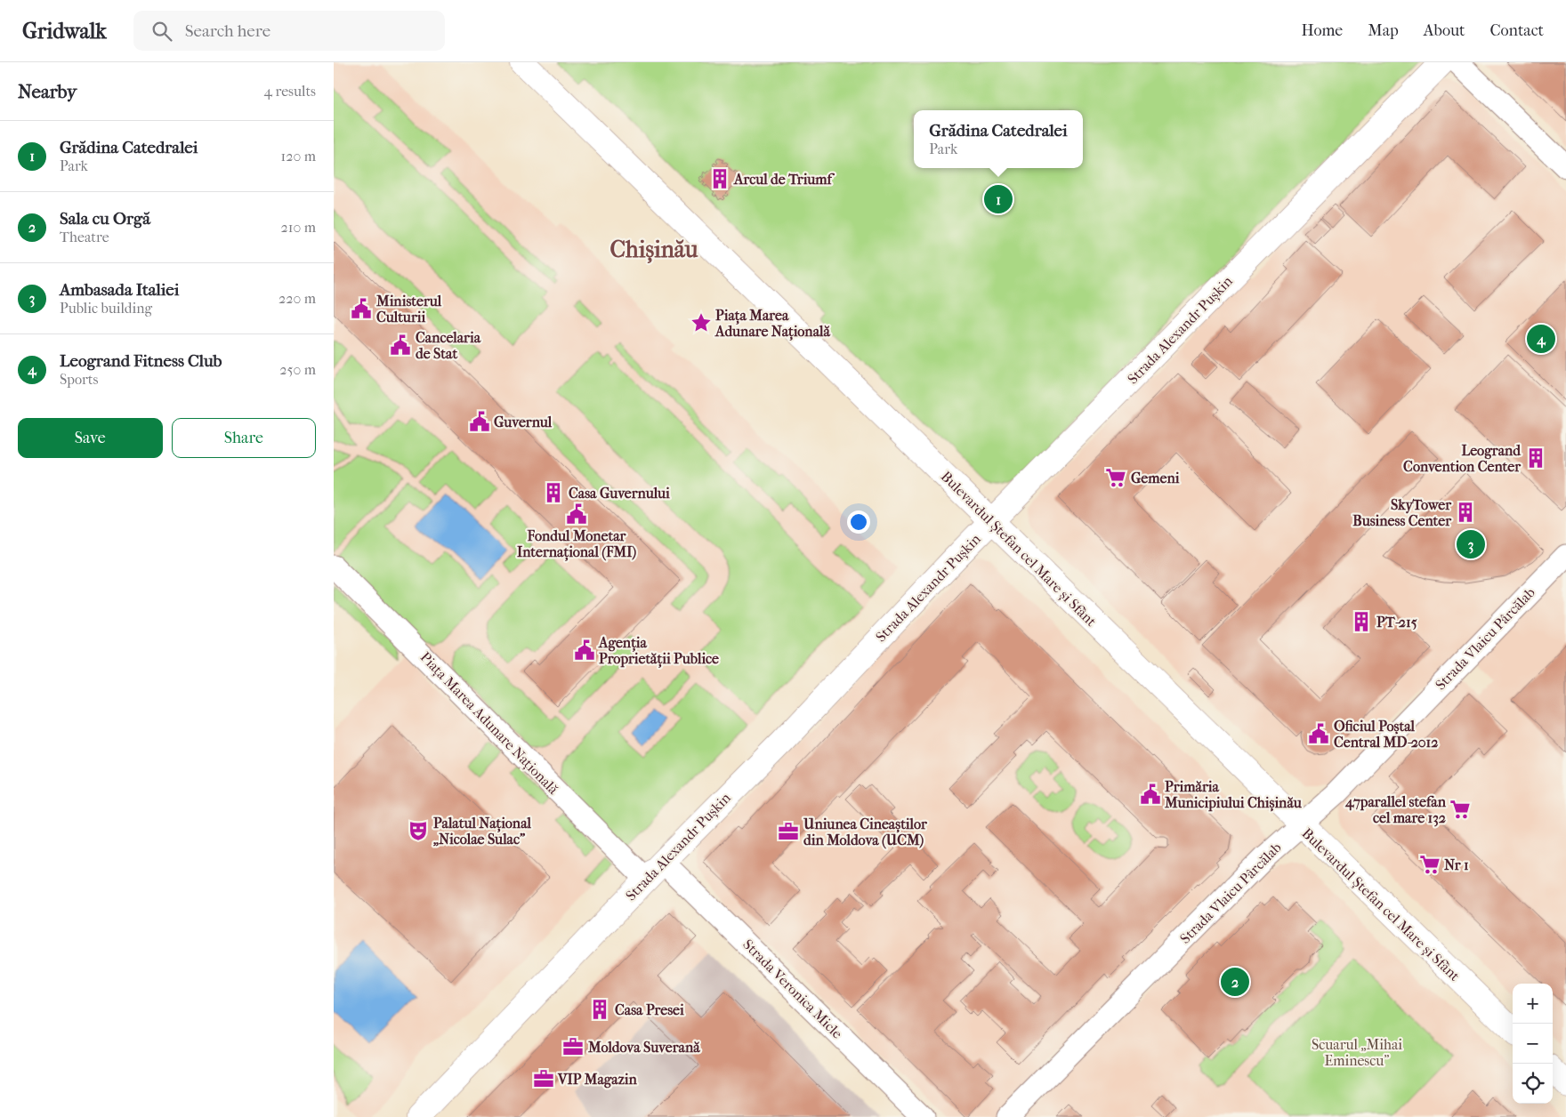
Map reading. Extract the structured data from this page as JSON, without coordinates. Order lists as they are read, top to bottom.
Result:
{
  "streets": {
    "main road": ["Strada Alexandr Pușkin", "Bulevardul Ștefan cel Mare și Sfânt"],
    "street": ["Strada Vlaicu Pârcălab", "Piața Marea Adunare Națională", "Strada Veronica Micle"]
  },
  "crossings": [
    ["Strada Alexandr Pușkin", "Bulevardul Ștefan cel Mare și Sfânt"],
    ["Strada Alexandr Pușkin", "Piața Marea Adunare Națională"],
    ["Strada Alexandr Pușkin", "Strada Veronica Micle"],
    ["Bulevardul Ștefan cel Mare și Sfânt", "Strada Vlaicu Pârcălab"]
  ],
  "districts": ["Chișinău"],
  "parks": ["Scuarul „Mihai Eminescu”"],
  "places": {
    "building": [
      "Arcul de Triumf",
      "Leogrand Convention Center",
      "Casa Guvernului",
      "SkyTower Business Center",
      "PT-215",
      "Casa Presei"
    ],
    "public building": [
      "Ministerul Culturii",
      "Cancelaria de Stat",
      "Guvernul",
      "Fondul Monetar Internațional (FMI)",
      "Agenția Proprietății Publice",
      "Oficiul Poștal Central MD-2012",
      "Primăria Municipiului Chișinău"
    ],
    "place": ["Piața Marea Adunare Națională"],
    "supermarket": ["Gemeni", "47parallel stefan cel mare 132", "Nr 1"],
    "theatre": ["Palatul Național „Nicolae Sulac”"],
    "office": ["Uniunea Cineaștilor din Moldova (UCM)", "Moldova Suverană", "VIP Magazin"]
  },
  "page": {
    "header": "Gridwalk",
    "search": "Search here",
    "nav": [
      "Home",
      "Map",
      "About",
      "Contact"
    ],
    "heading": ["Nearby", "4 results"],
    "popup": ["Grădina Catedralei", "Park"],
    "list": [
      {
        "mark": "1",
        "name": "Grădina Catedralei",
        "note": "Park",
        "value": "120 m"
      },
      {
        "mark": "2",
        "name": "Sala cu Orgă",
        "note": "Theatre",
        "value": "210 m"
      },
      {
        "mark": "3",
        "name": "Ambasada Italiei",
        "note": "Public building",
        "value": "220 m"
      },
      {
        "mark": "4",
        "name": "Leogrand Fitness Club",
        "note": "Sports",
        "value": "250 m"
      }
    ],
    "pins": [
      "1",
      "4",
      "3",
      "2"
    ],
    "buttons": ["Save", "Share"],
    "map_buttons": ["+", "−"]
  }
}
